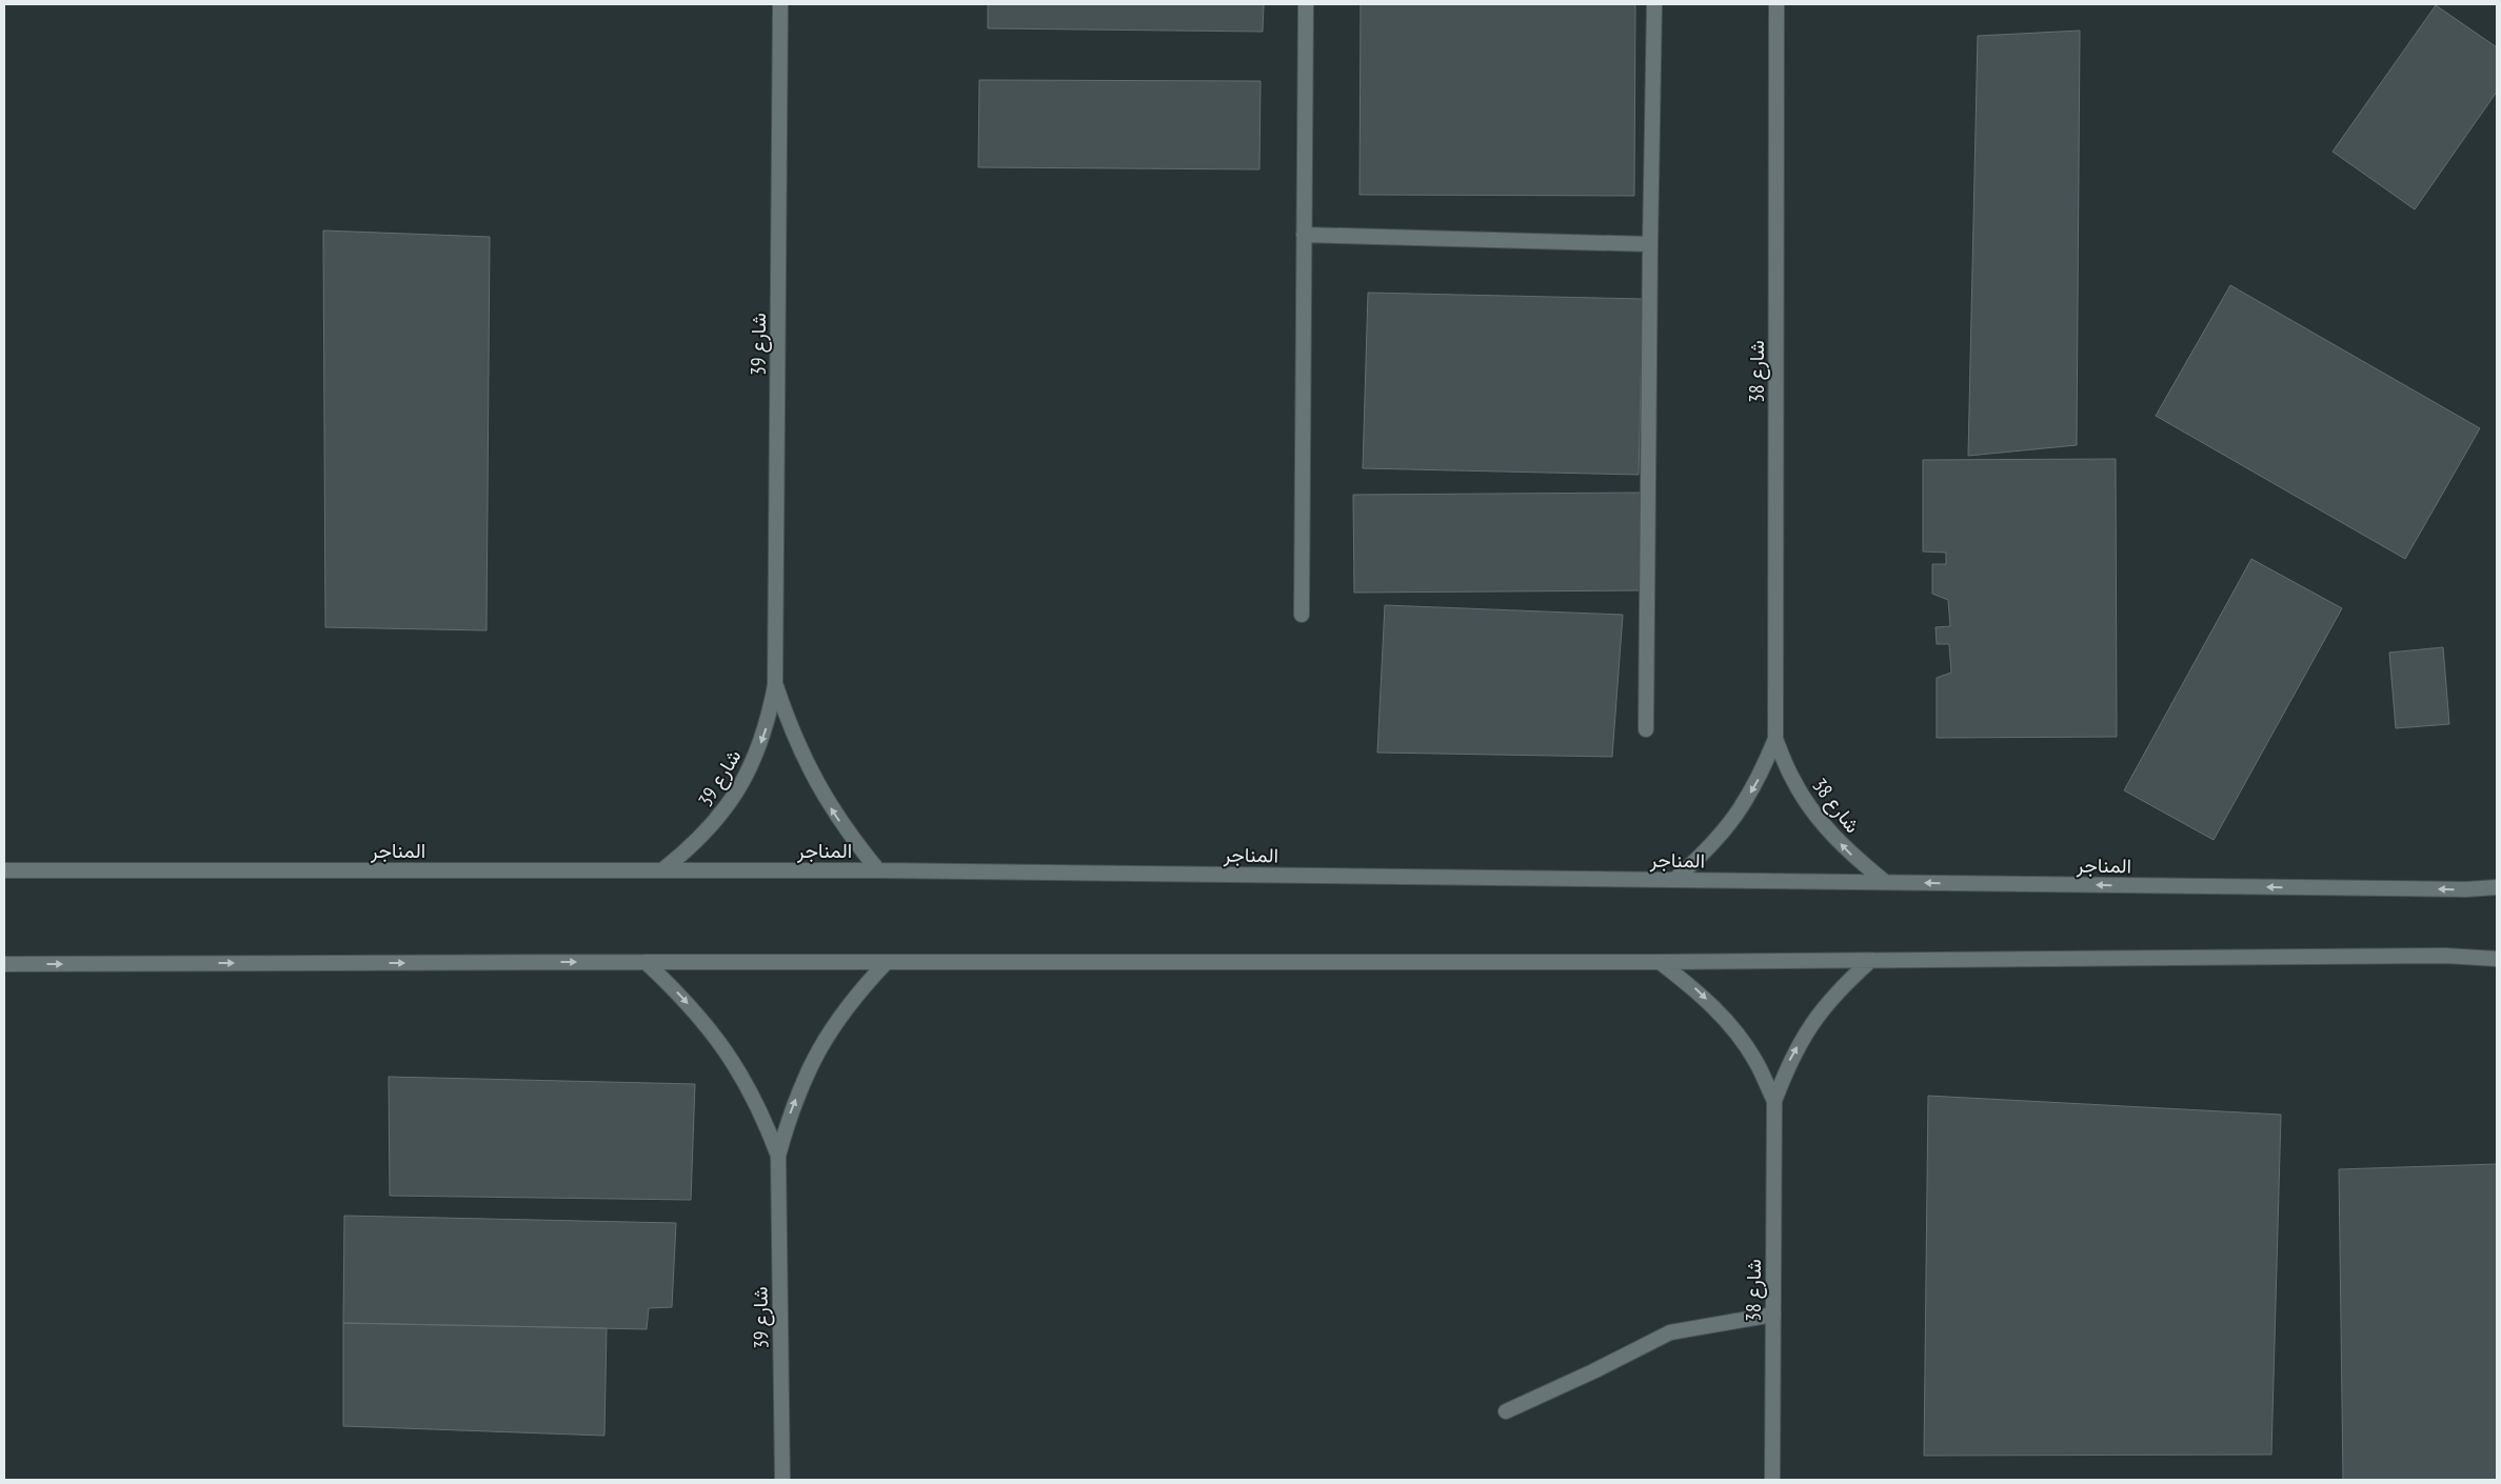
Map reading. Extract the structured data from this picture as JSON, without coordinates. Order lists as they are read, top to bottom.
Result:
{
  "streets": {
    "street": ["شارع 39", "شارع 38", "المناجر"]
  },
  "crossings": [
    ["شارع 39", "المناجر"],
    ["شارع 38", "المناجر"]
  ]
}
